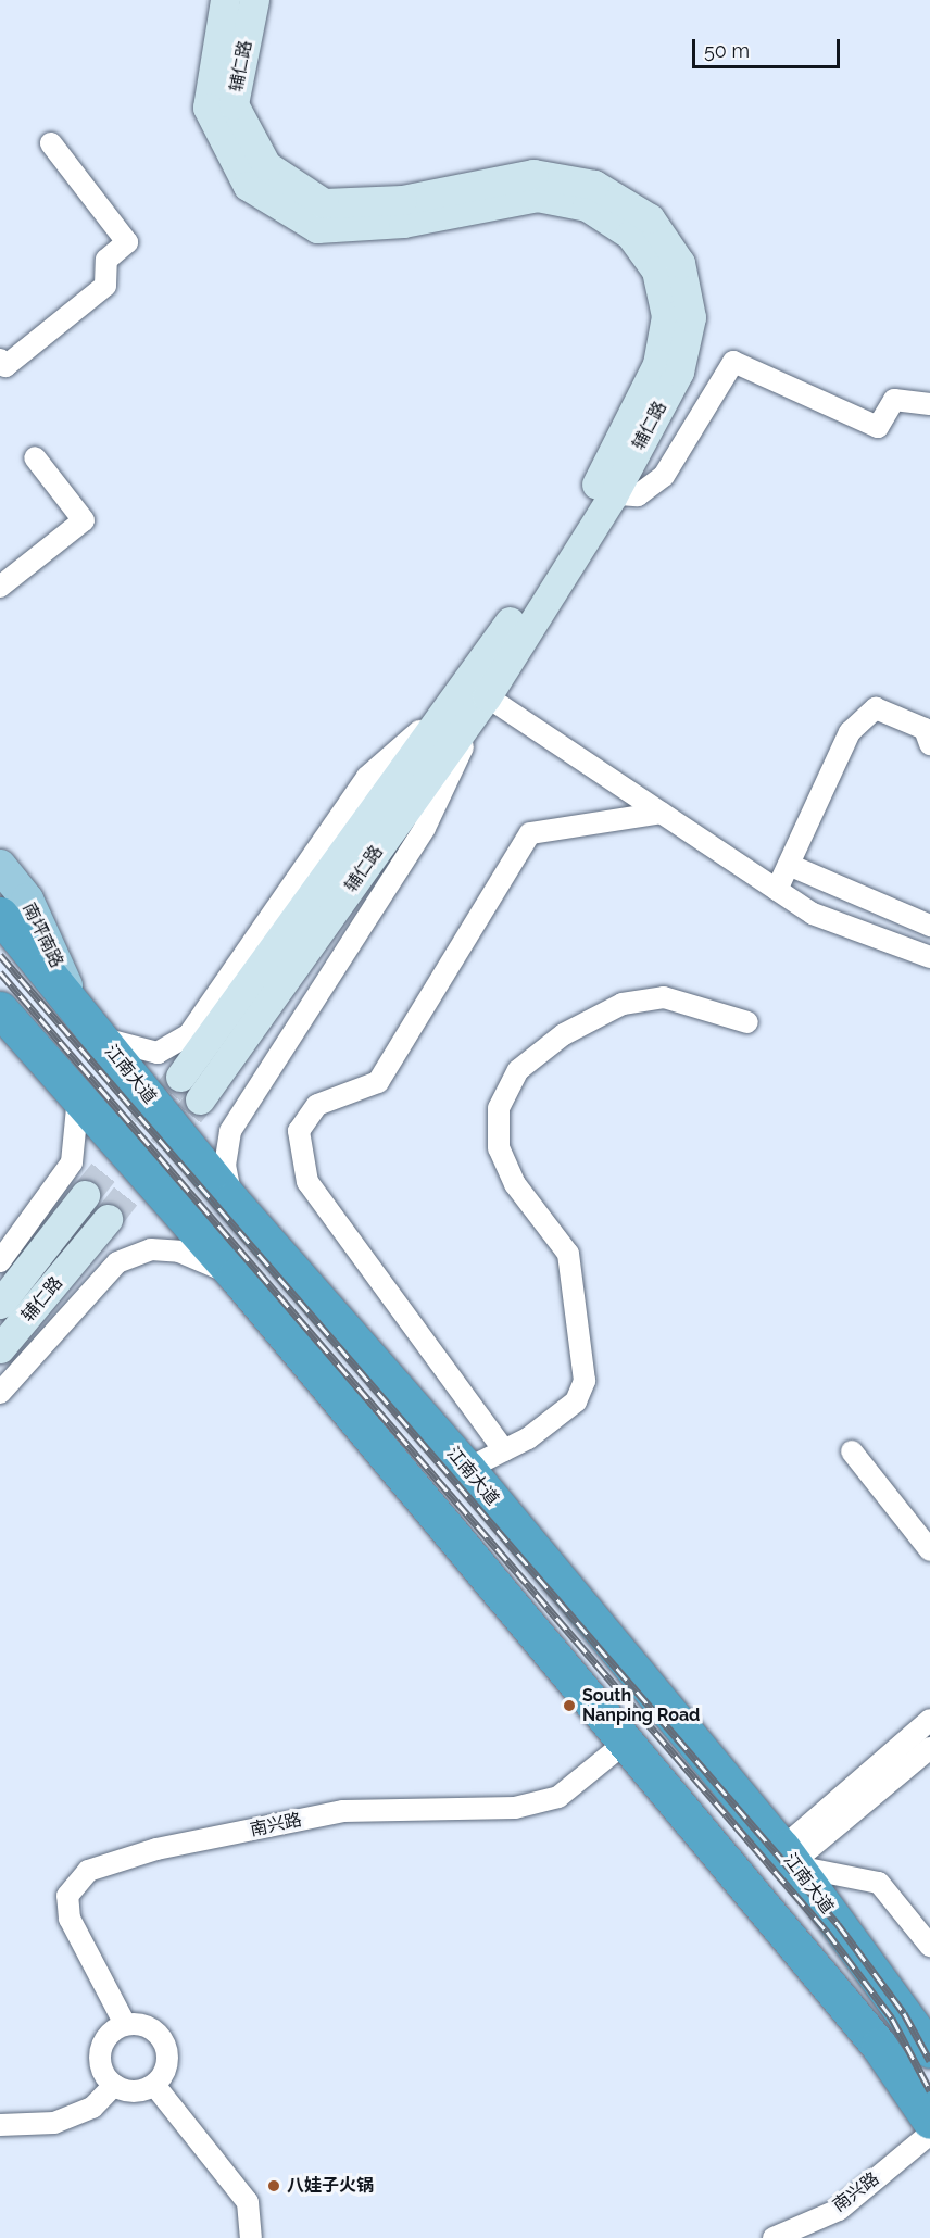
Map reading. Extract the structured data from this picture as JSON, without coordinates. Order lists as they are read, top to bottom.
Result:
{
  "streets": {
    "highway": ["江南大道"],
    "main road": ["辅仁路", "南坪南路"],
    "street": ["南兴路"]
  },
  "crossings": [
    ["南坪南路", "江南大道"]
  ],
  "places": ["South Nanping Road", "八娃子火锅"],
  "scale_bar": "50 m"
}
